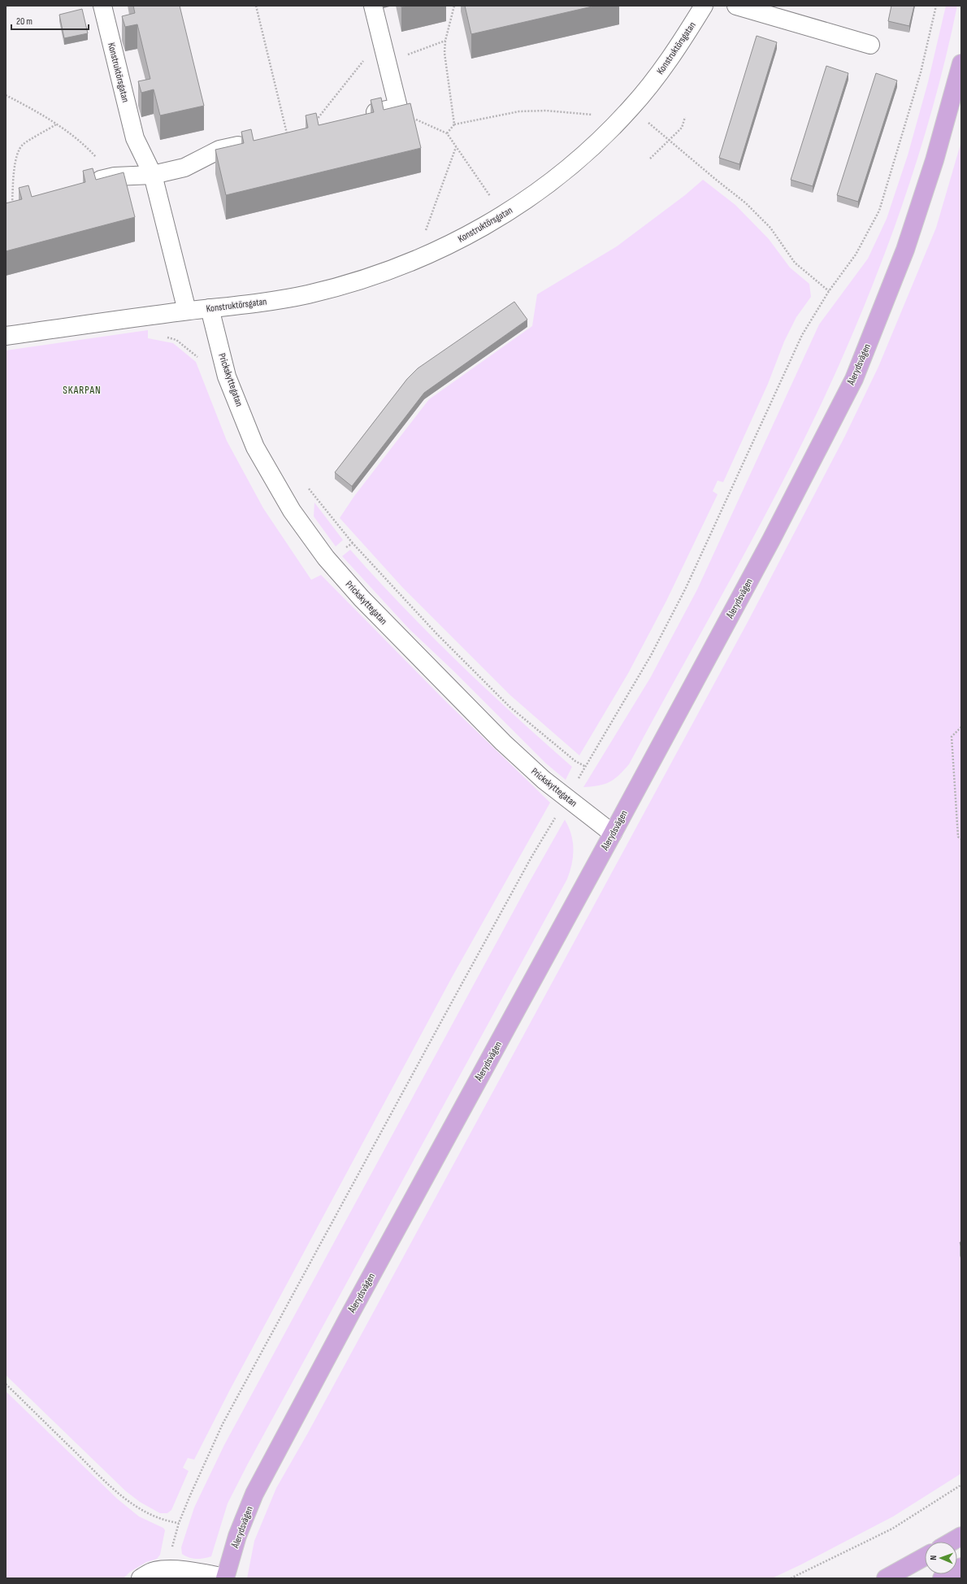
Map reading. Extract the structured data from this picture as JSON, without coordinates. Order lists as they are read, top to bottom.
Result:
{
  "streets": {
    "main road": ["Ålerydsvägen"],
    "street": ["Konstruktörsgatan", "Prickskyttegatan"]
  },
  "crossings": [
    ["Konstruktörsgatan", "Prickskyttegatan"],
    ["Ålerydsvägen", "Prickskyttegatan"]
  ],
  "districts": ["SKARPAN"],
  "scale_bar": "20 m",
  "north": "left"
}
